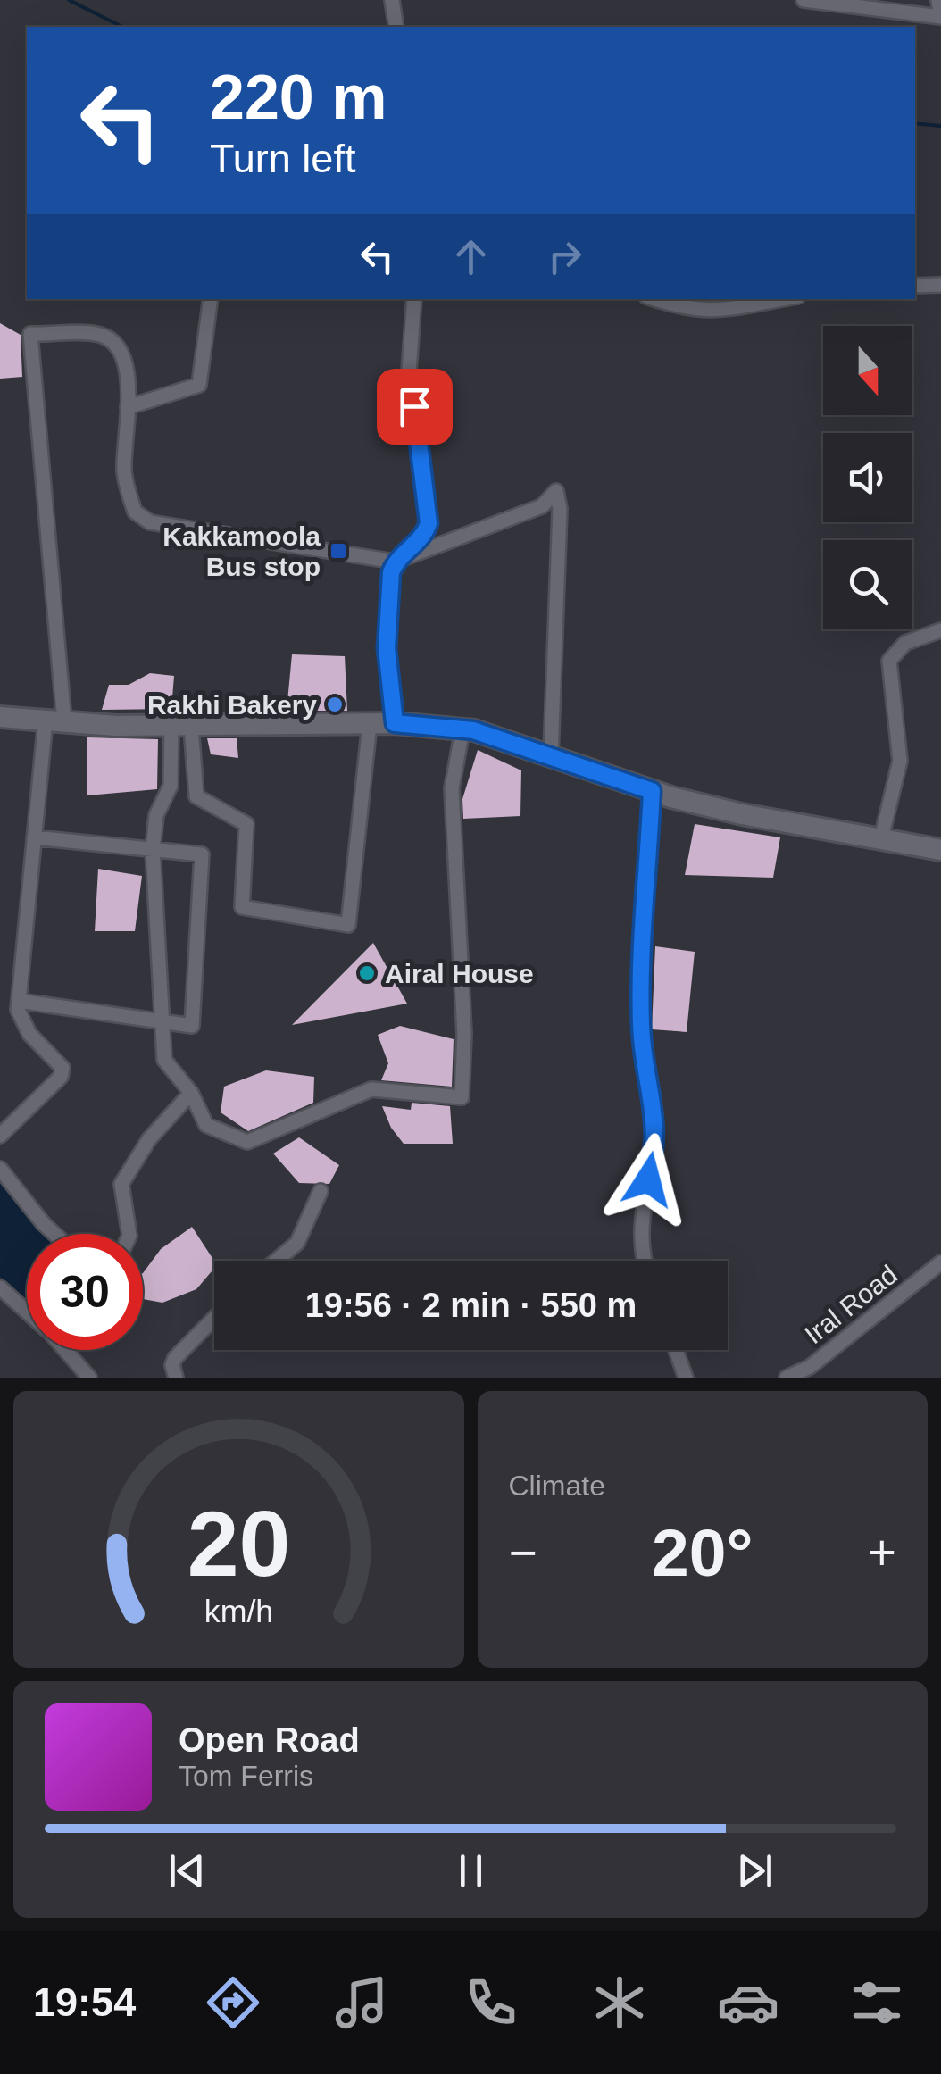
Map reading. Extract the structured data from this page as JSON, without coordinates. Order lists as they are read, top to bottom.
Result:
{
  "streets": {
    "street": ["Iral Road"]
  },
  "places": {
    "transit": ["Kakkamoola Bus stop"],
    "other": ["Rakhi Bakery", "Airal House"]
  },
  "north": "bottom",
  "page": {
    "turn": ["220 m", "Turn left"],
    "limit": "30",
    "trip": "19:56 · 2 min · 550 m",
    "tile": "Climate",
    "heat": ["−", "20°", "+"],
    "song": ["Open Road", "Tom Ferris"],
    "tabs": "19:54",
    "gauge": ["20", "km/h"]
  }
}
